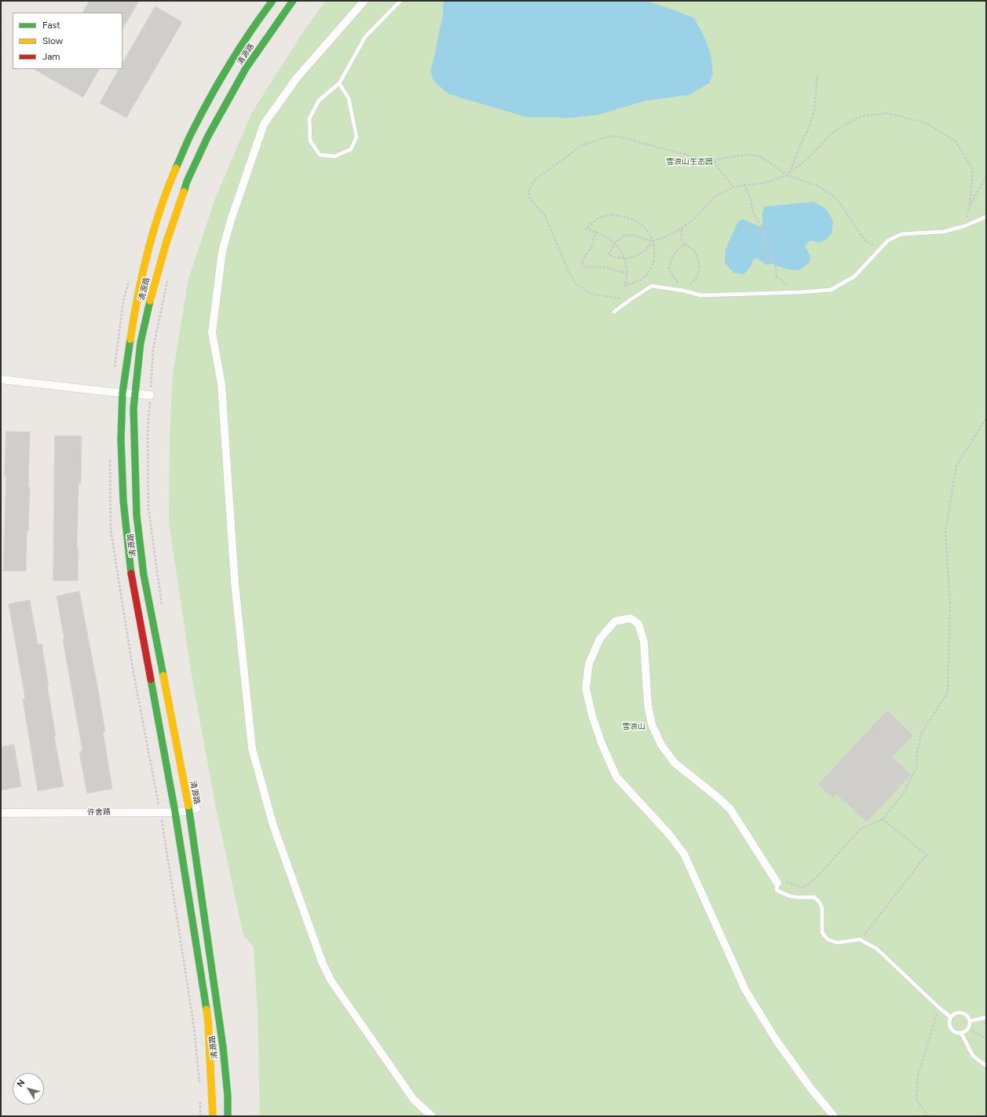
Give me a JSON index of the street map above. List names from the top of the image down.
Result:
{
  "streets": {
    "street": ["清源路", "许舍路"]
  },
  "crossings": [
    ["清源路", "许舍路"]
  ],
  "parks": ["雪浪山生态园", "雪浪山"],
  "legend": ["Fast", "Slow", "Jam"],
  "north": "top left"
}
